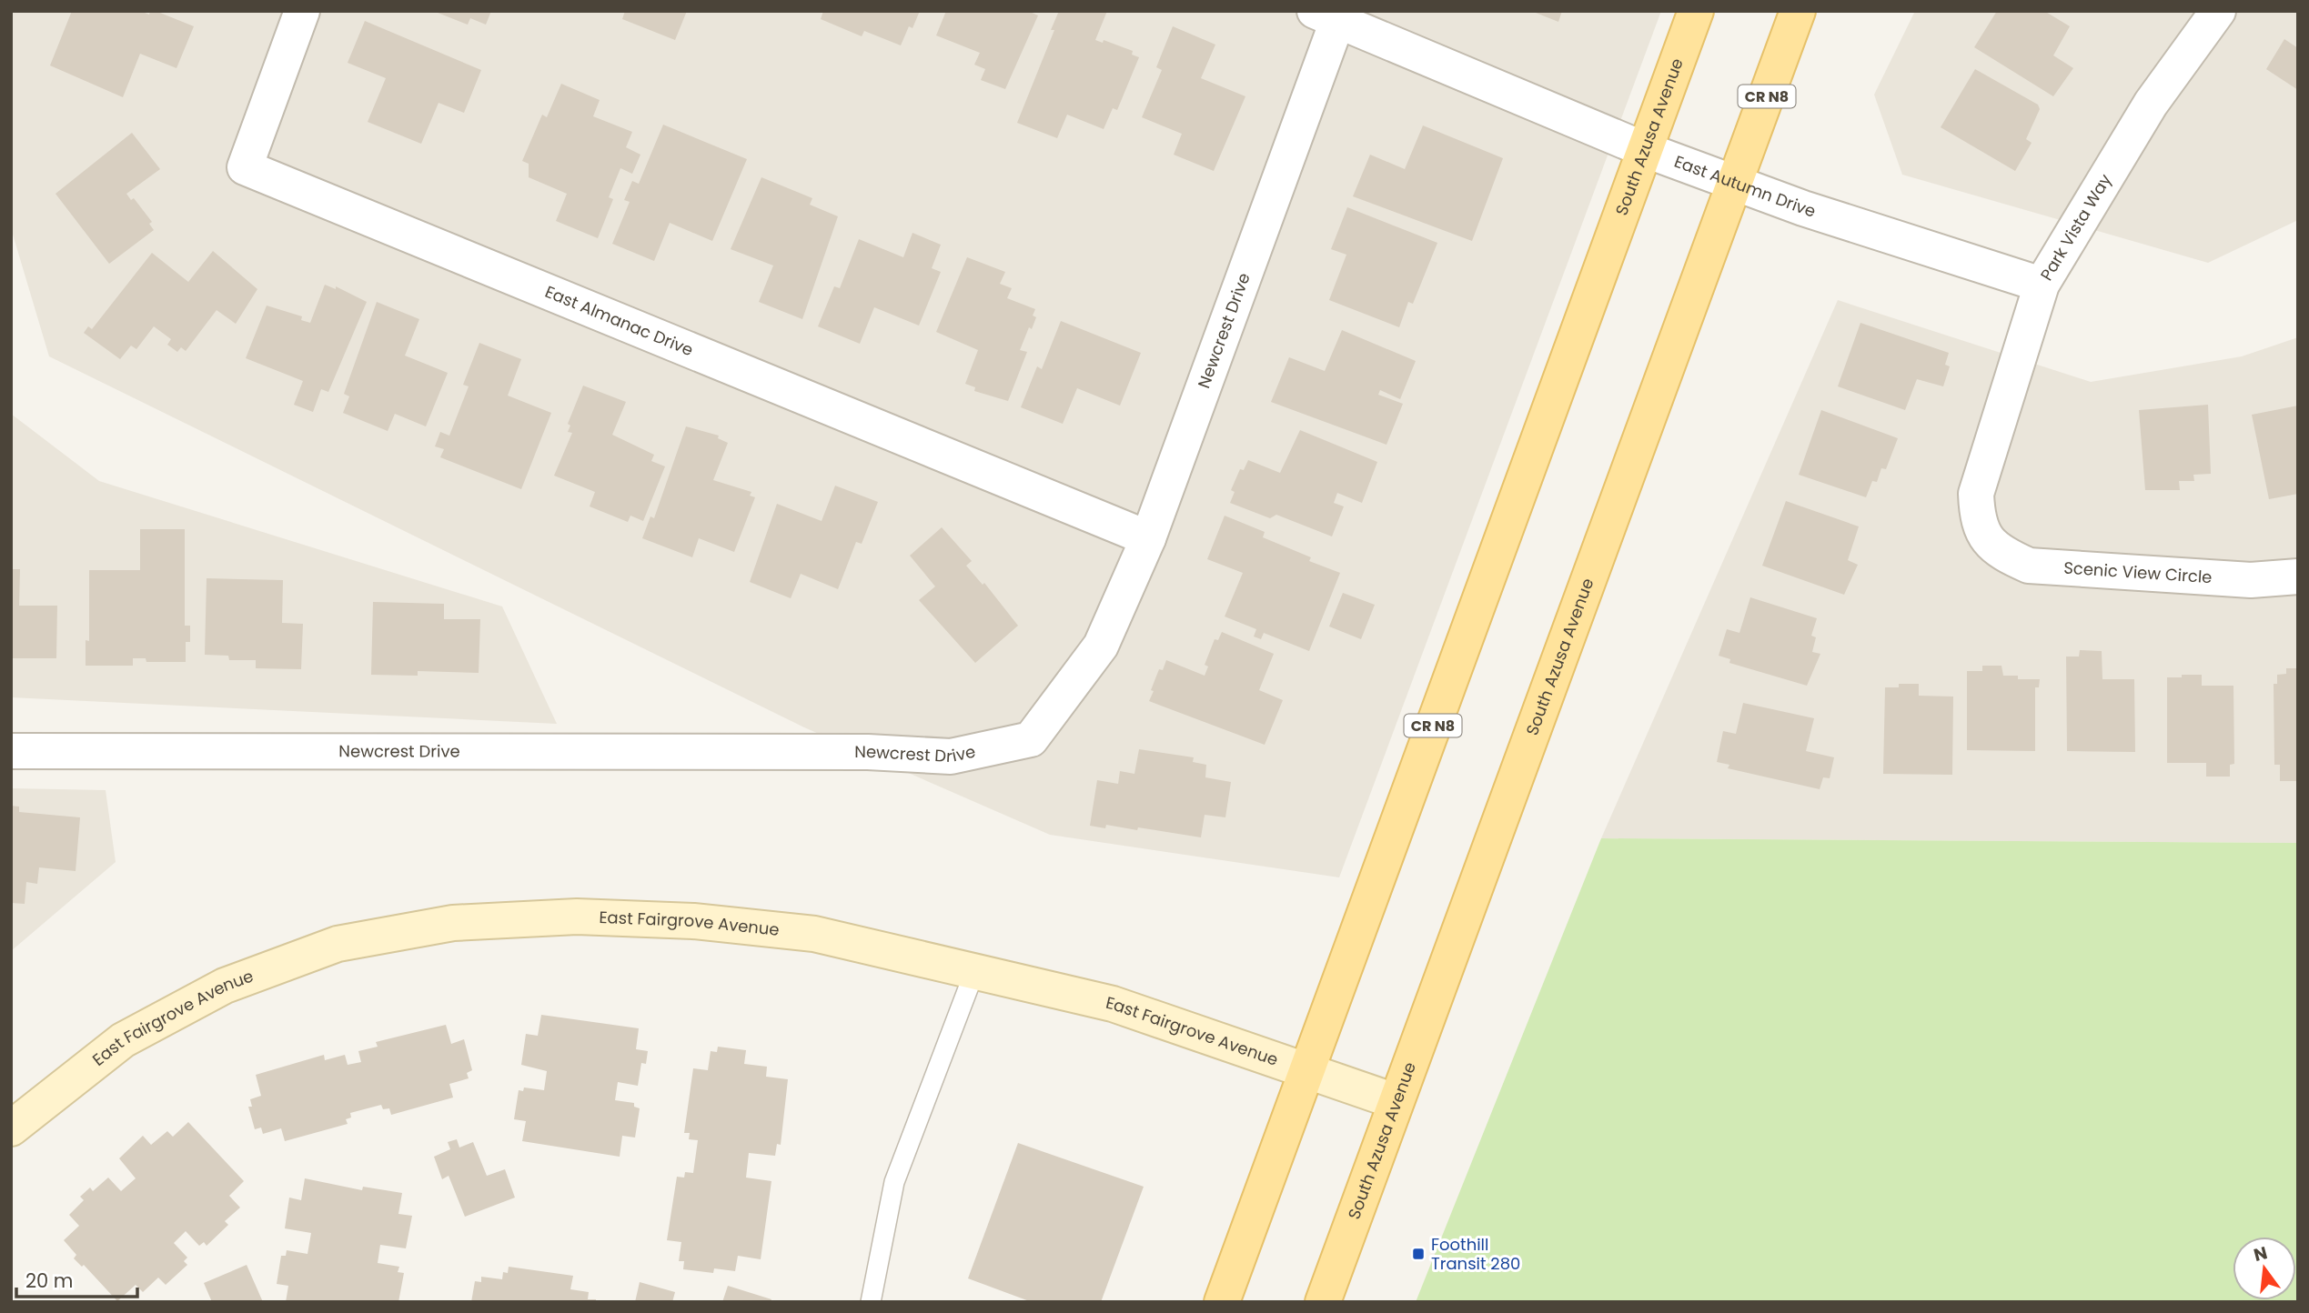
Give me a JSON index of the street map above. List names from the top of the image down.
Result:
{
  "streets": {
    "main road": ["CR N8", "South Azusa Avenue"],
    "street": [
      "East Autumn Drive",
      "Park Vista Way",
      "East Almanac Drive",
      "Newcrest Drive",
      "Scenic View Circle",
      "East Fairgrove Avenue"
    ]
  },
  "crossings": [
    ["South Azusa Avenue", "East Autumn Drive"],
    ["South Azusa Avenue", "East Fairgrove Avenue"],
    ["East Autumn Drive", "Park Vista Way"],
    ["East Autumn Drive", "Newcrest Drive"],
    ["Park Vista Way", "Scenic View Circle"],
    ["East Almanac Drive", "Newcrest Drive"]
  ],
  "places": {
    "transit": ["Foothill Transit 280"]
  },
  "scale_bar": "20 m",
  "north": "top"
}
